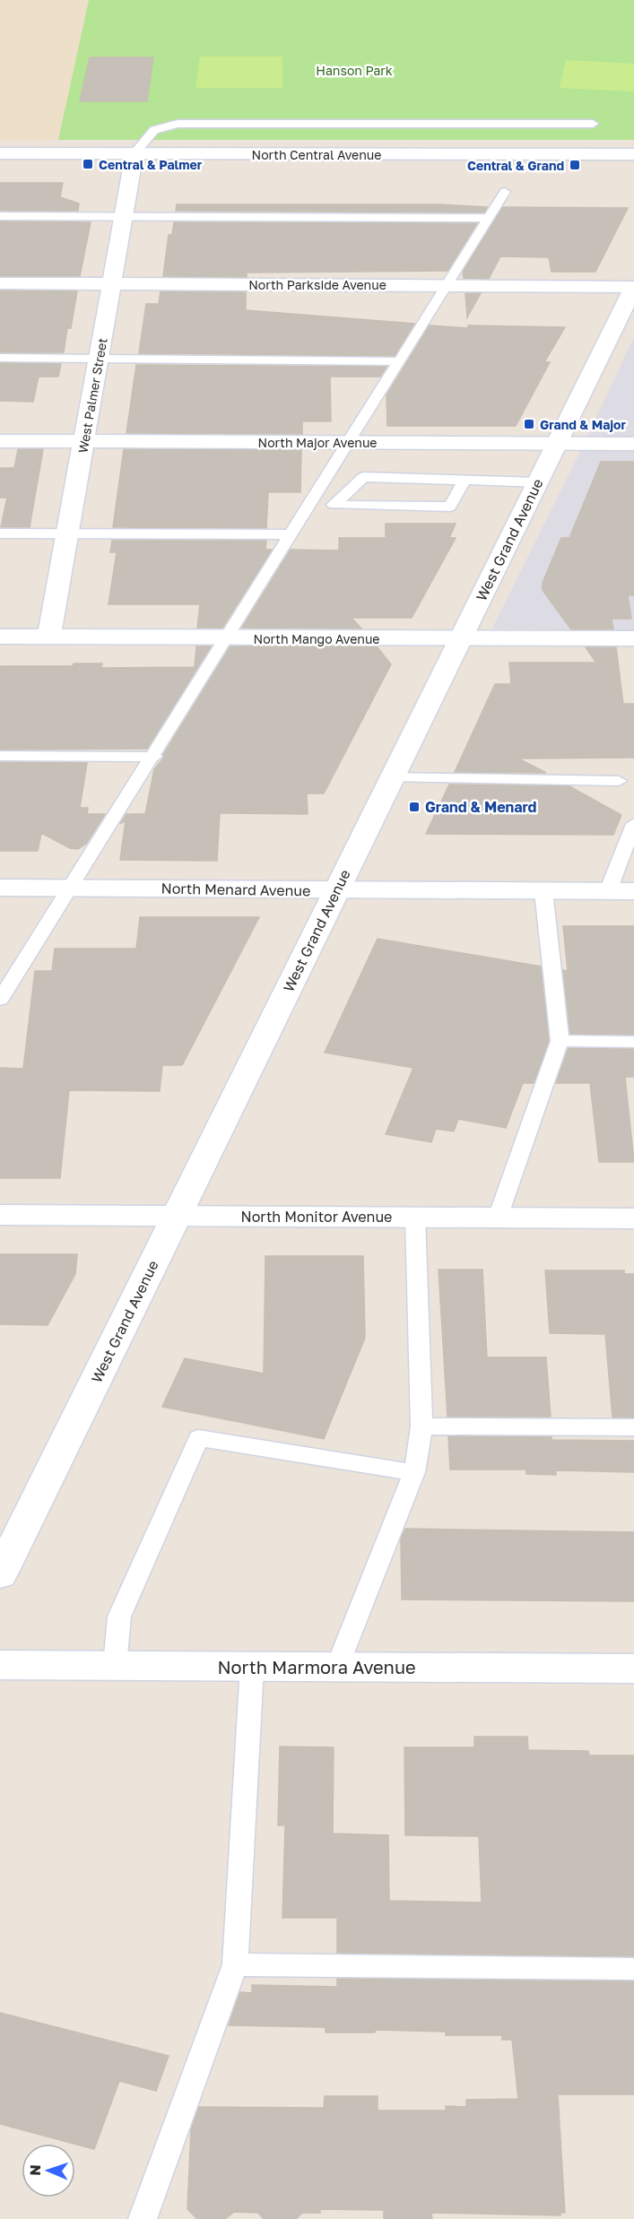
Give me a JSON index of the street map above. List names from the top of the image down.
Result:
{
  "streets": {
    "street": [
      "North Central Avenue",
      "North Parkside Avenue",
      "West Palmer Street",
      "North Major Avenue",
      "West Grand Avenue",
      "North Mango Avenue",
      "North Menard Avenue",
      "North Monitor Avenue",
      "North Marmora Avenue"
    ]
  },
  "crossings": [
    ["North Central Avenue", "West Palmer Street"],
    ["North Parkside Avenue", "West Palmer Street"],
    ["North Parkside Avenue", "West Grand Avenue"],
    ["West Palmer Street", "North Major Avenue"],
    ["West Palmer Street", "North Mango Avenue"],
    ["North Major Avenue", "West Grand Avenue"],
    ["West Grand Avenue", "North Mango Avenue"],
    ["West Grand Avenue", "North Menard Avenue"],
    ["West Grand Avenue", "North Monitor Avenue"]
  ],
  "parks": ["Hanson Park"],
  "places": {
    "transit": [
      "Central & Palmer",
      "Central & Grand",
      "Grand & Major",
      "Grand & Menard"
    ]
  },
  "north": "left"
}
